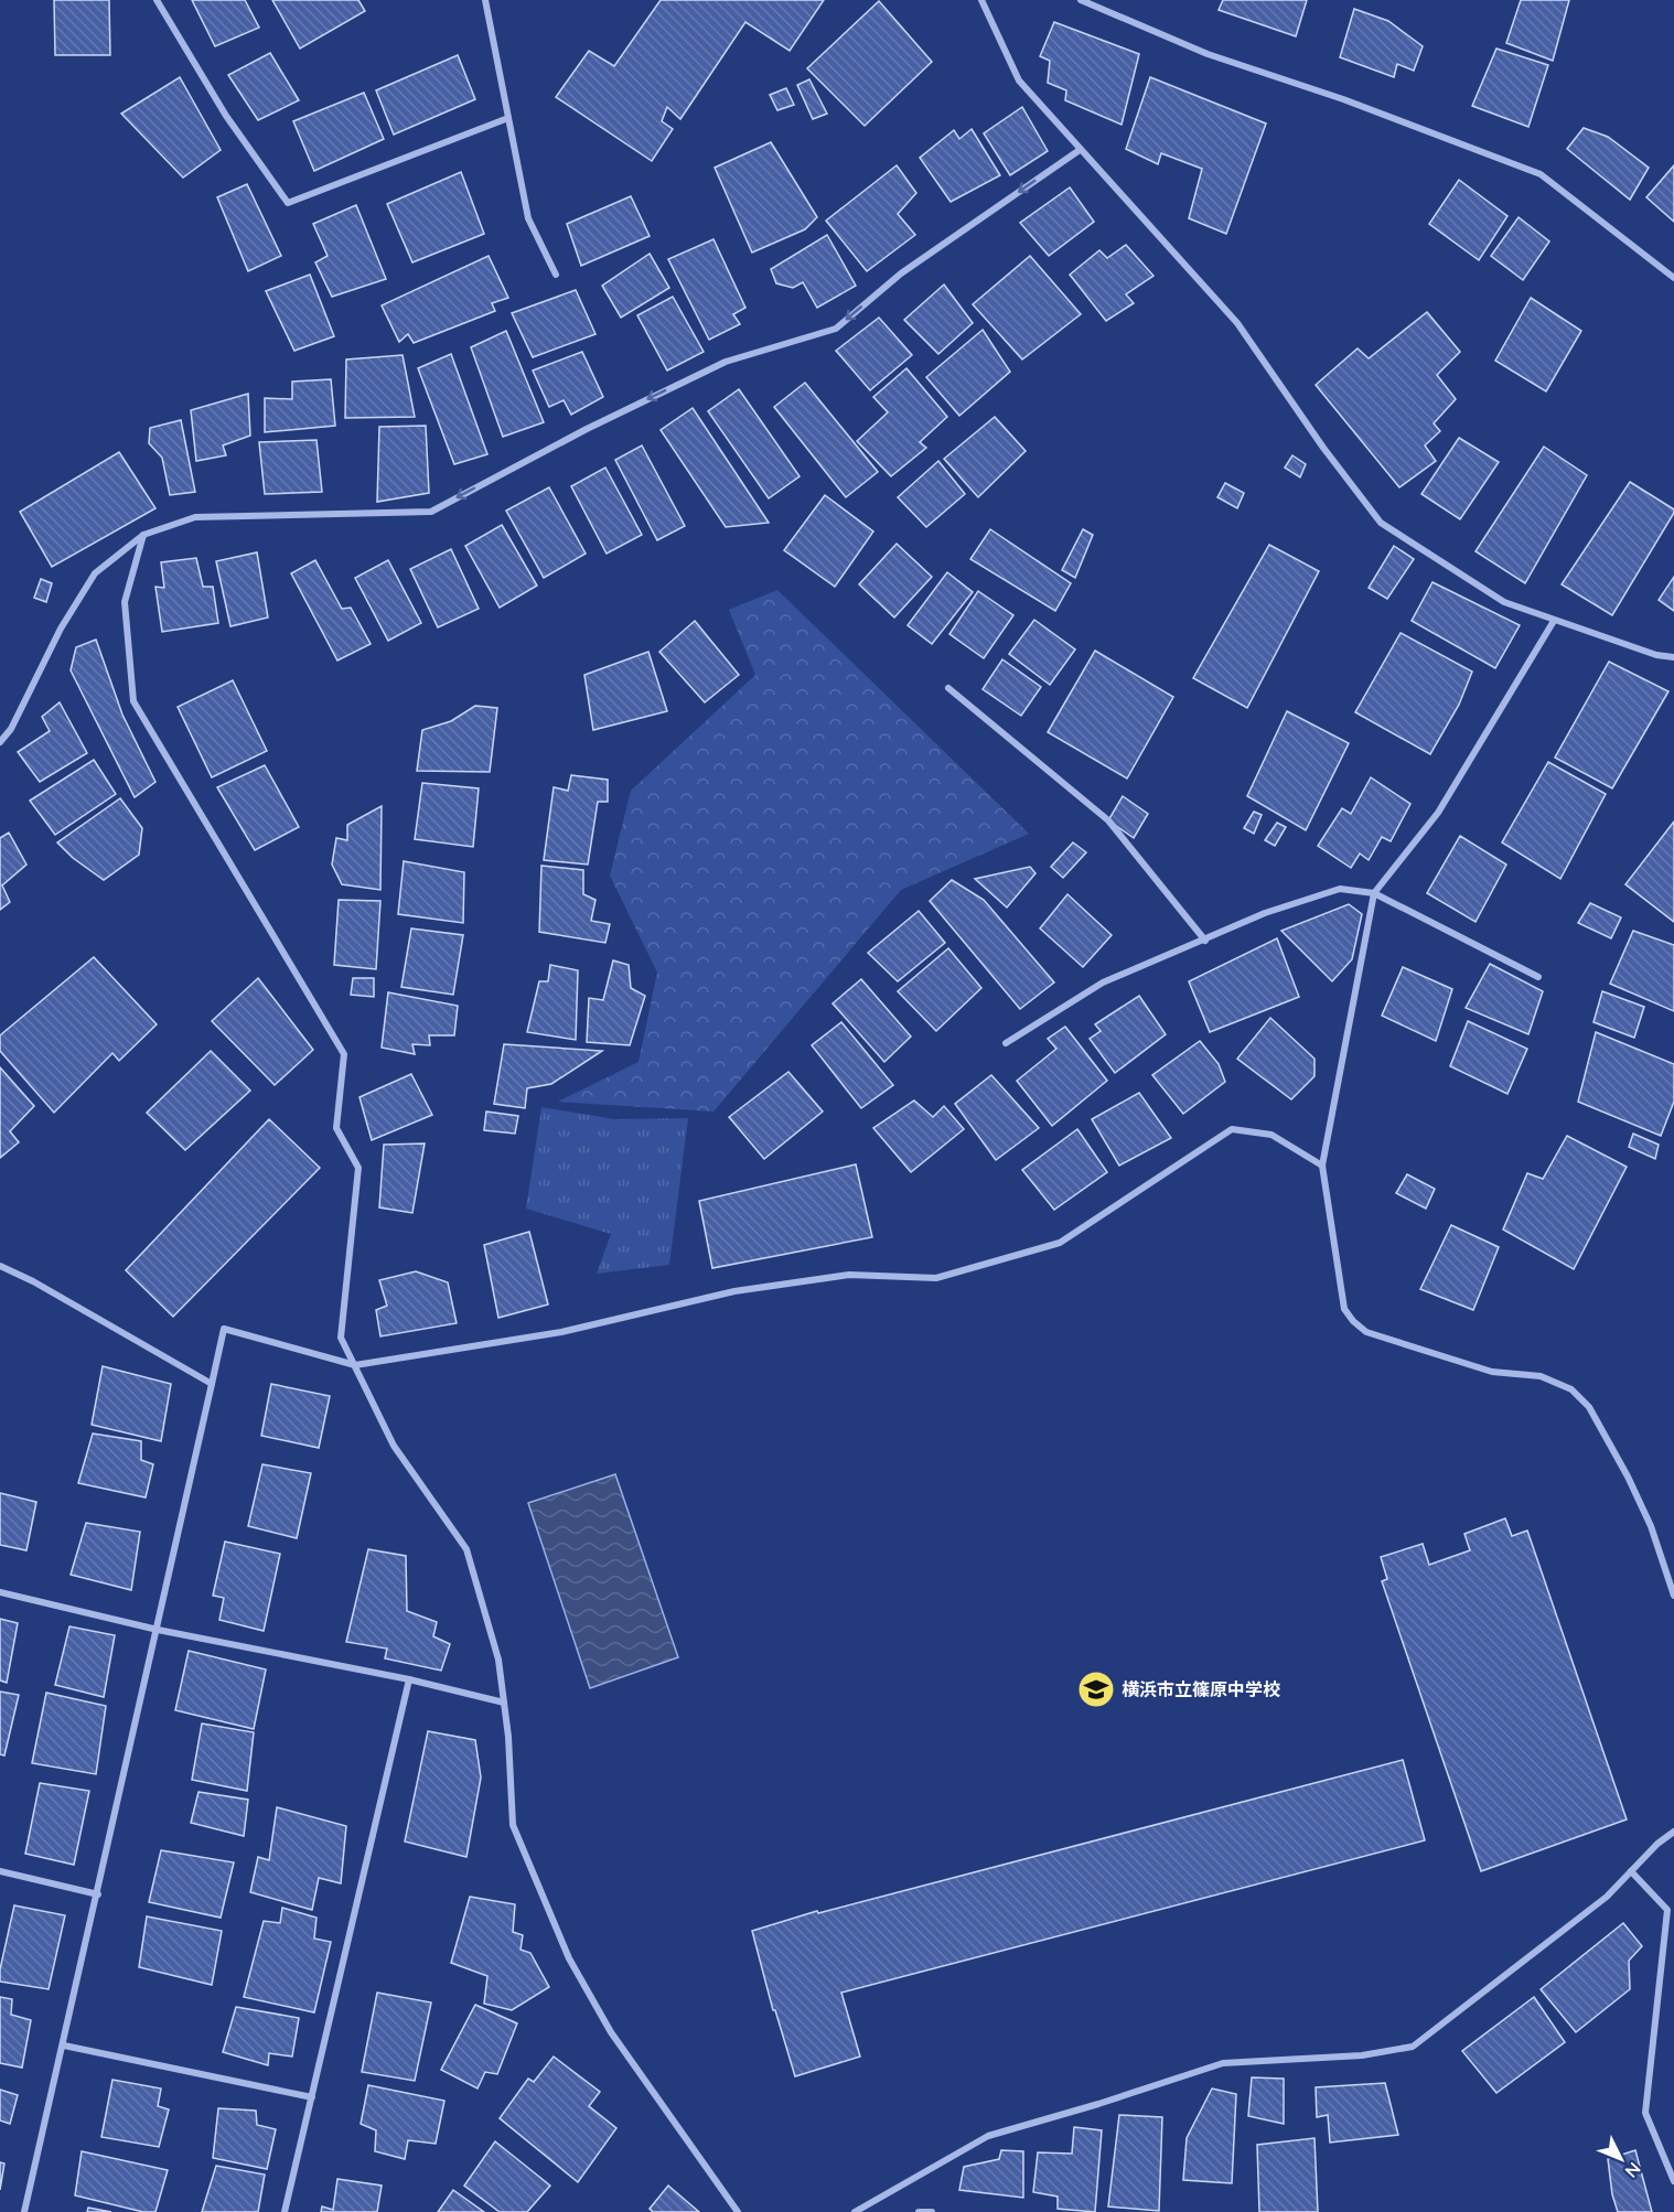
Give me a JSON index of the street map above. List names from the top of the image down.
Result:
{
  "places": {
    "school or university": ["横浜市立篠原中学校"]
  },
  "north": "bottom right"
}
